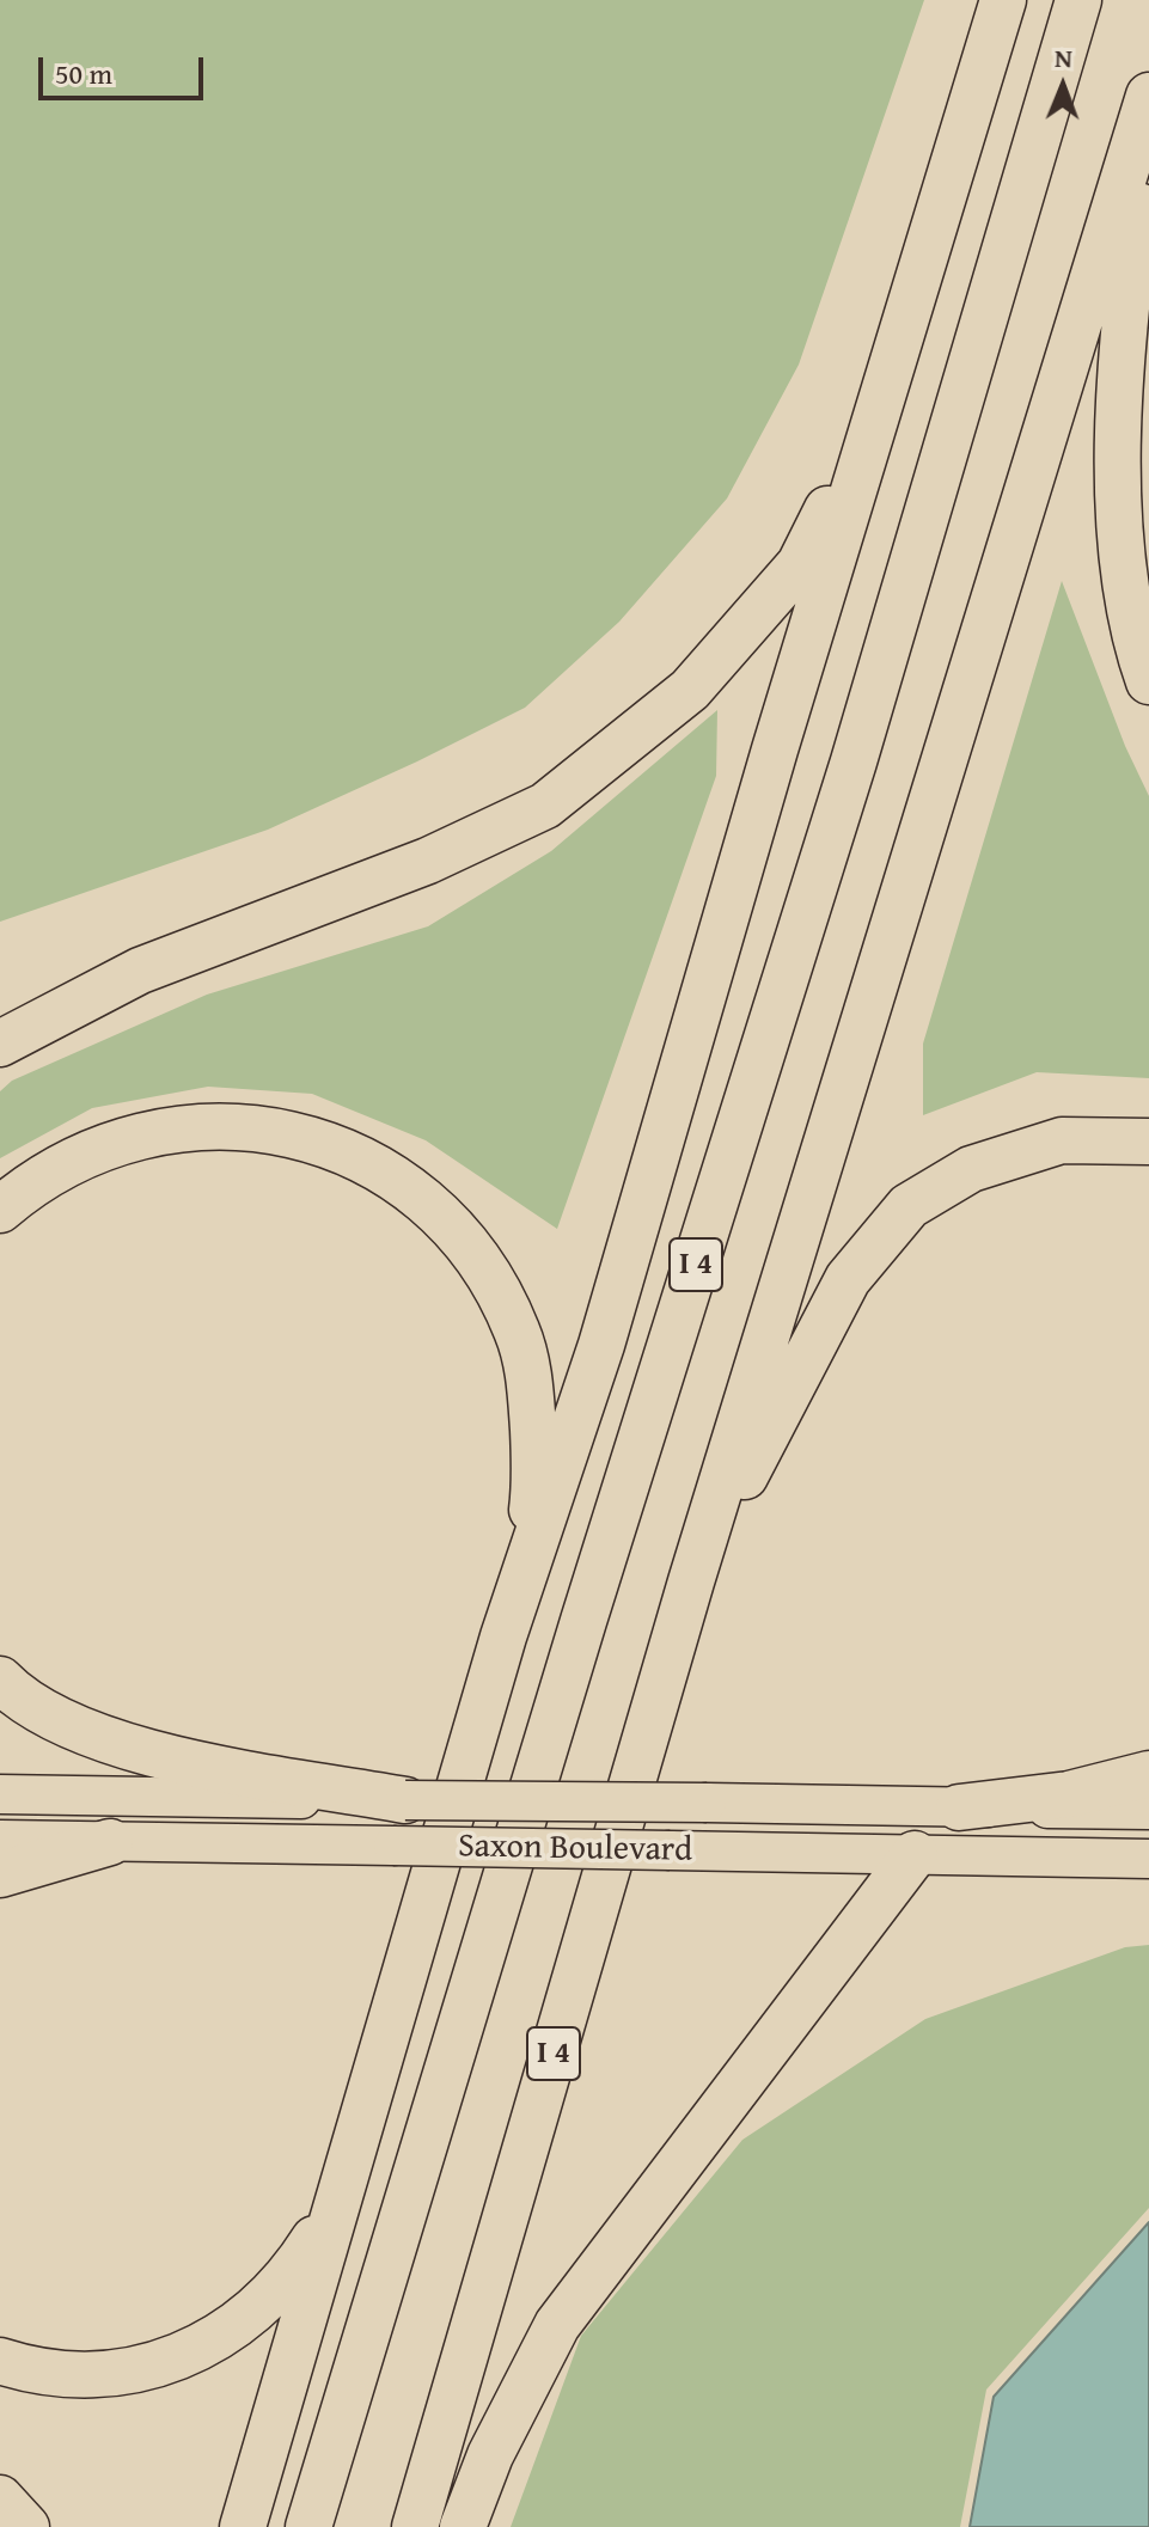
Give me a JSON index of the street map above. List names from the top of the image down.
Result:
{
  "streets": {
    "highway": ["I 4"],
    "main road": ["Saxon Boulevard"]
  },
  "scale_bar": "50 m",
  "north": "top"
}
